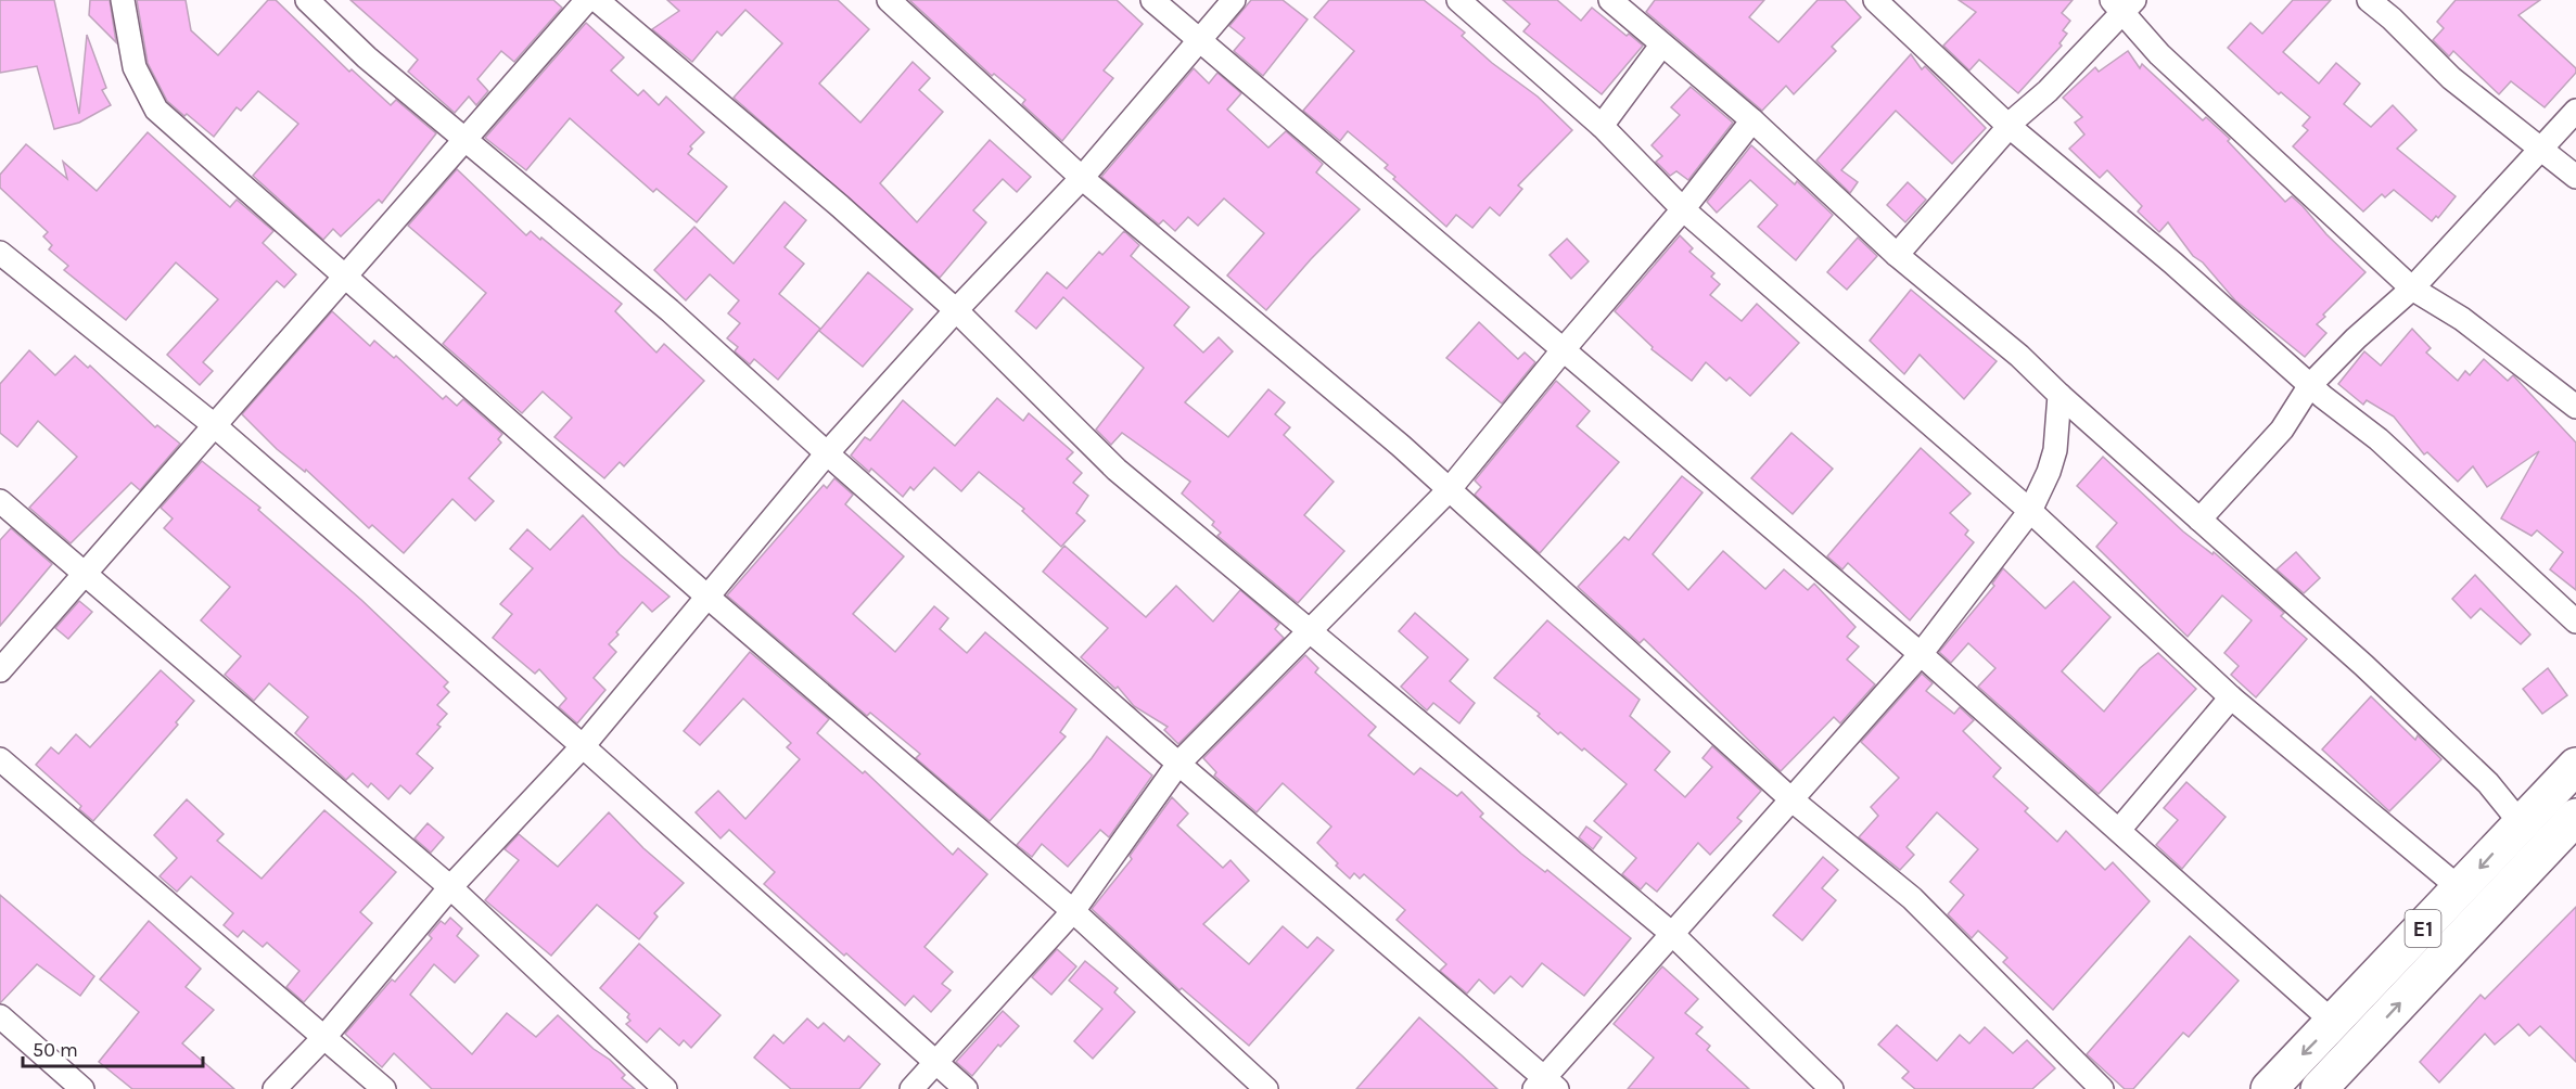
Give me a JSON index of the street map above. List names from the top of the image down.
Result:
{
  "streets": {
    "highway": ["E1"]
  },
  "scale_bar": "50 m"
}
